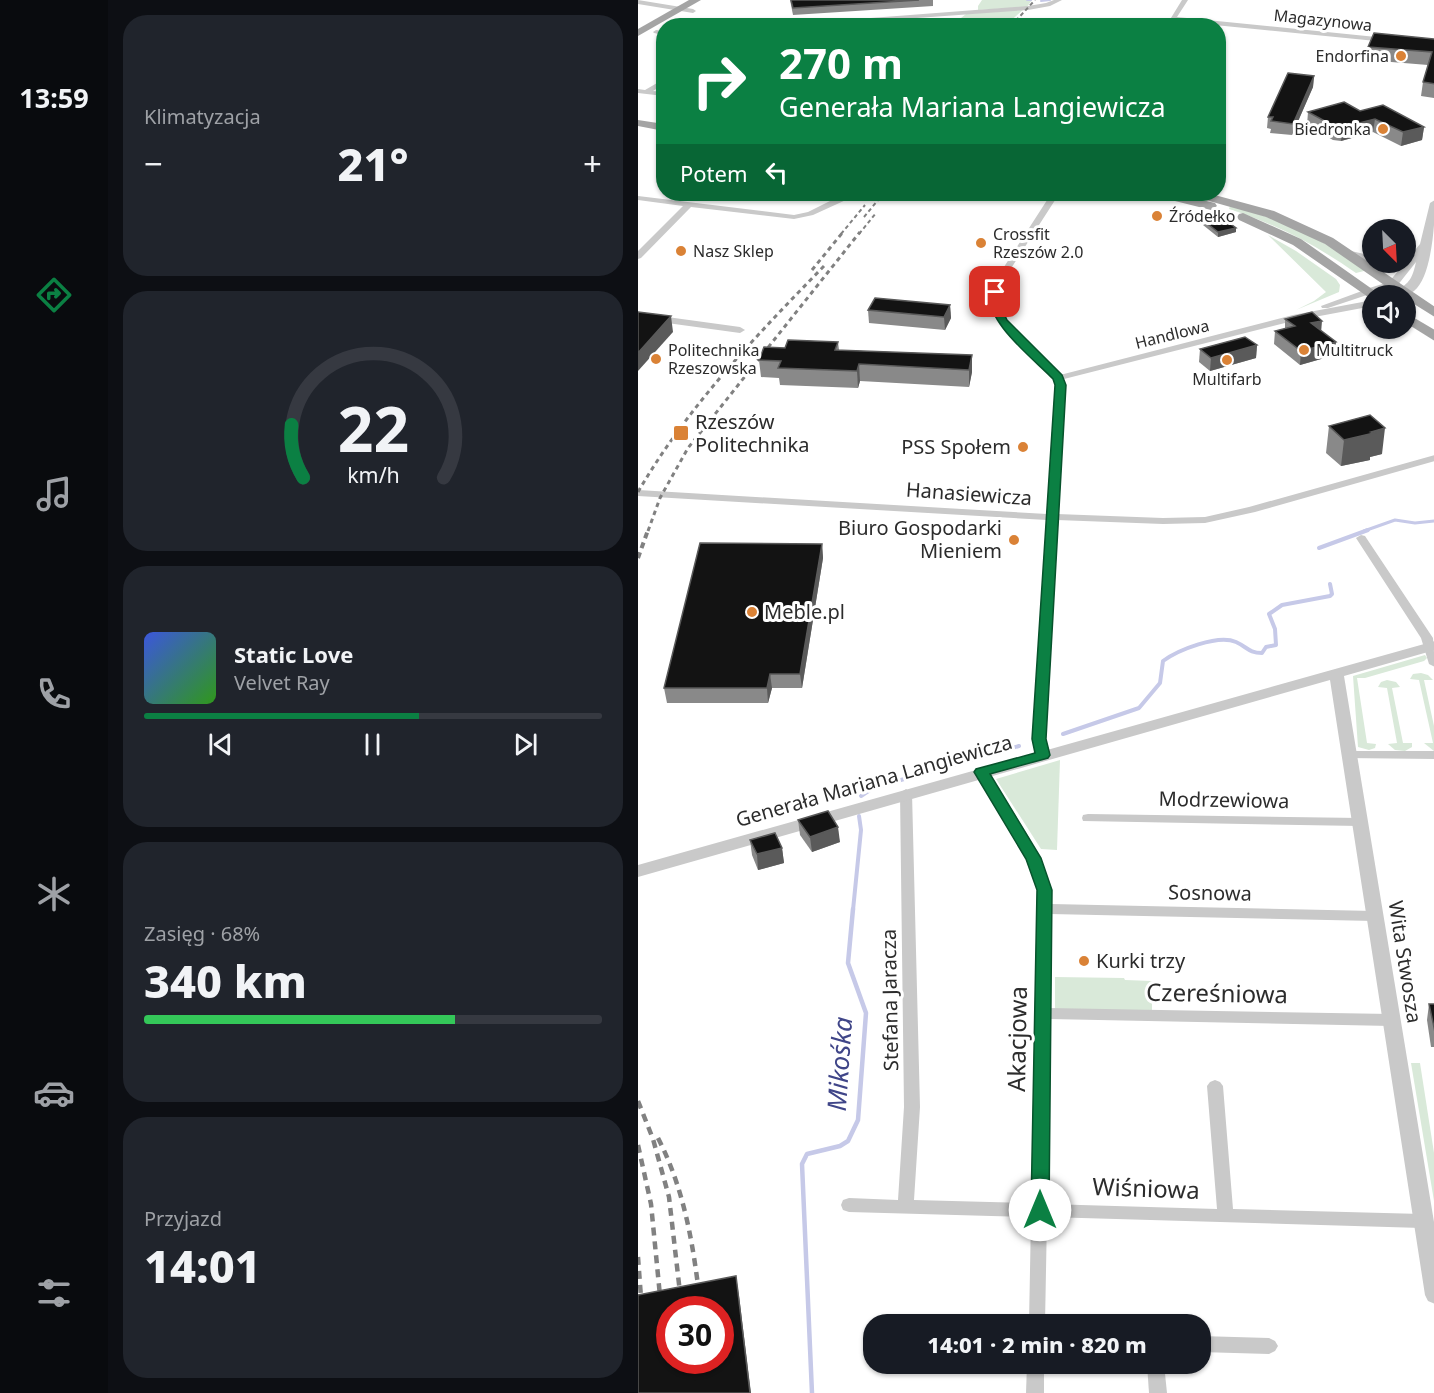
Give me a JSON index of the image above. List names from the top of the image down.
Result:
{
  "streets": {
    "street": [
      "Magazynowa",
      "Handlowa",
      "Hanasiewicza",
      "Generała Mariana Langiewicza",
      "Modrzewiowa",
      "Sosnowa",
      "Wita Stwosza",
      "Czereśniowa",
      "Stefana Jaracza",
      "Akacjowa",
      "Wiśniowa"
    ]
  },
  "crossings": [
    ["Generała Mariana Langiewicza", "Wita Stwosza"],
    ["Generała Mariana Langiewicza", "Stefana Jaracza"],
    ["Generała Mariana Langiewicza", "Akacjowa"],
    ["Modrzewiowa", "Wita Stwosza"],
    ["Sosnowa", "Wita Stwosza"],
    ["Sosnowa", "Akacjowa"],
    ["Wita Stwosza", "Czereśniowa"],
    ["Wita Stwosza", "Wiśniowa"],
    ["Czereśniowa", "Akacjowa"],
    ["Stefana Jaracza", "Wiśniowa"],
    ["Akacjowa", "Wiśniowa"]
  ],
  "water": ["Mikośka"],
  "places": {
    "other": [
      "Endorfina",
      "Biedronka",
      "Źródełko",
      "Crossfit Rzeszów 2.0",
      "Nasz Sklep",
      "Multitruck",
      "Politechnika Rzeszowska",
      "Multifarb",
      "PSS Społem",
      "Biuro Gospodarki Mieniem",
      "Meble.pl",
      "Kurki trzy"
    ],
    "transit": ["Rzeszów Politechnika"]
  },
  "north": "bottom right",
  "page": {
    "tabs": "13:59",
    "tile": [
      "Klimatyzacja",
      ["Zasięg · 68%", "340 km"],
      ["Przyjazd", "14:01"]
    ],
    "turn": ["270 m", "Generała Mariana Langiewicza"],
    "heat": ["−", "21°", "+"],
    "then": "Potem",
    "song": ["Static Love", "Velvet Ray"],
    "limit": "30",
    "trip": "14:01 · 2 min · 820 m",
    "gauge": ["22", "km/h"]
  }
}
